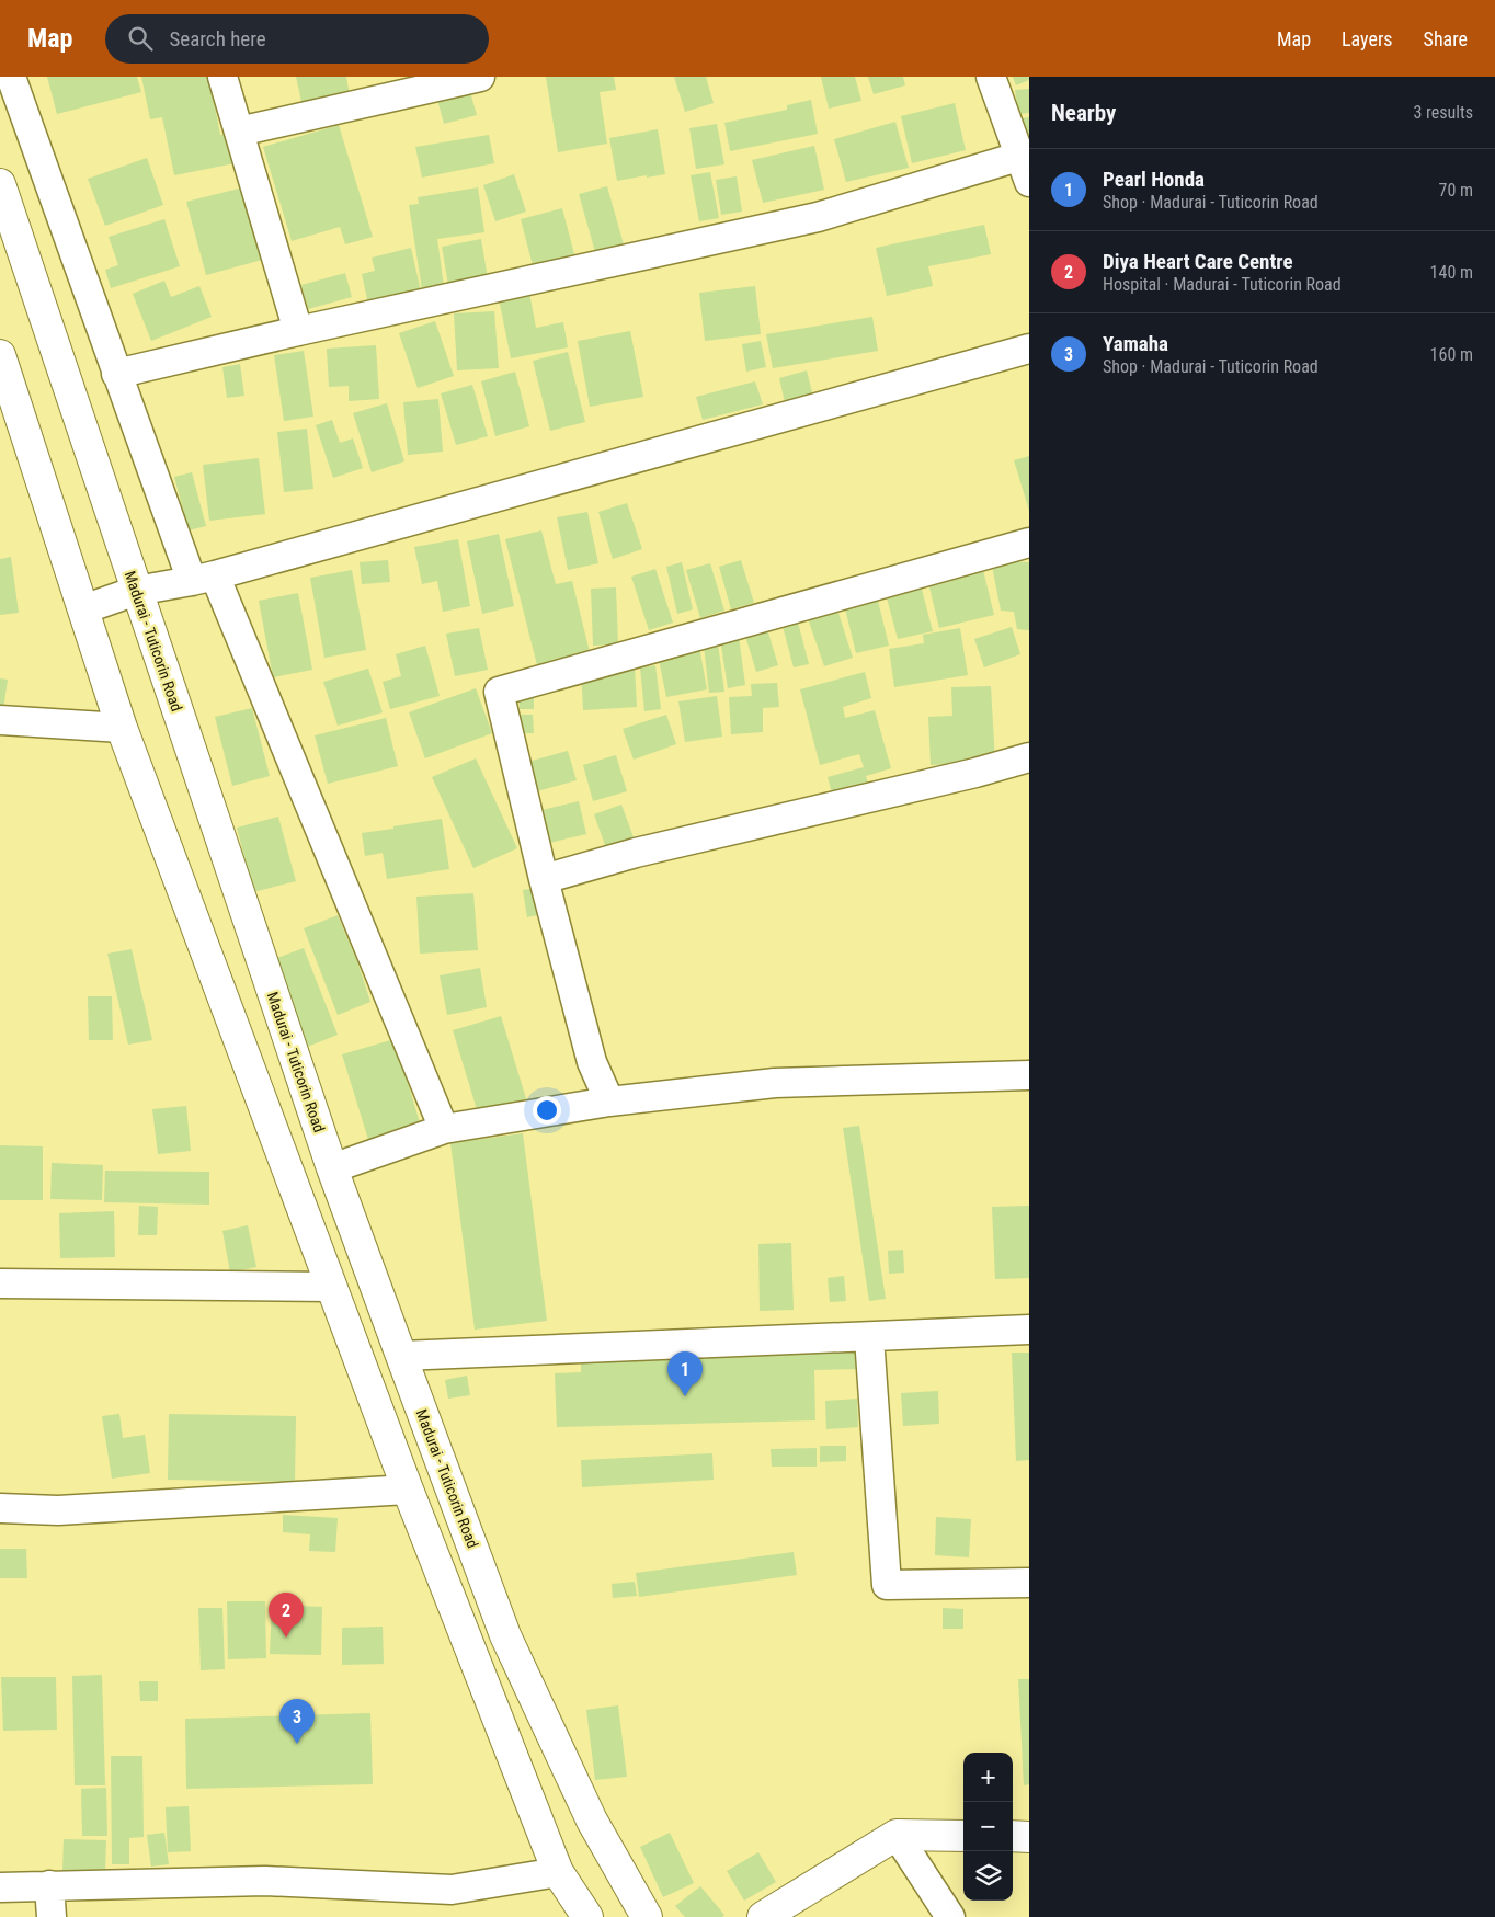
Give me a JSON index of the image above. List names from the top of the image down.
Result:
{
  "streets": {
    "main road": ["Madurai - Tuticorin Road"]
  },
  "page": {
    "header": "Map",
    "search": "Search here",
    "nav": ["Map", "Layers", "Share"],
    "heading": ["Nearby", "3 results"],
    "list": [
      {
        "mark": "1",
        "name": "Pearl Honda",
        "note": "Shop · Madurai - Tuticorin Road",
        "value": "70 m"
      },
      {
        "mark": "2",
        "name": "Diya Heart Care Centre",
        "note": "Hospital · Madurai - Tuticorin Road",
        "value": "140 m"
      },
      {
        "mark": "3",
        "name": "Yamaha",
        "note": "Shop · Madurai - Tuticorin Road",
        "value": "160 m"
      }
    ],
    "pins": ["1", "2", "3"],
    "map_buttons": ["+", "−"]
  }
}
